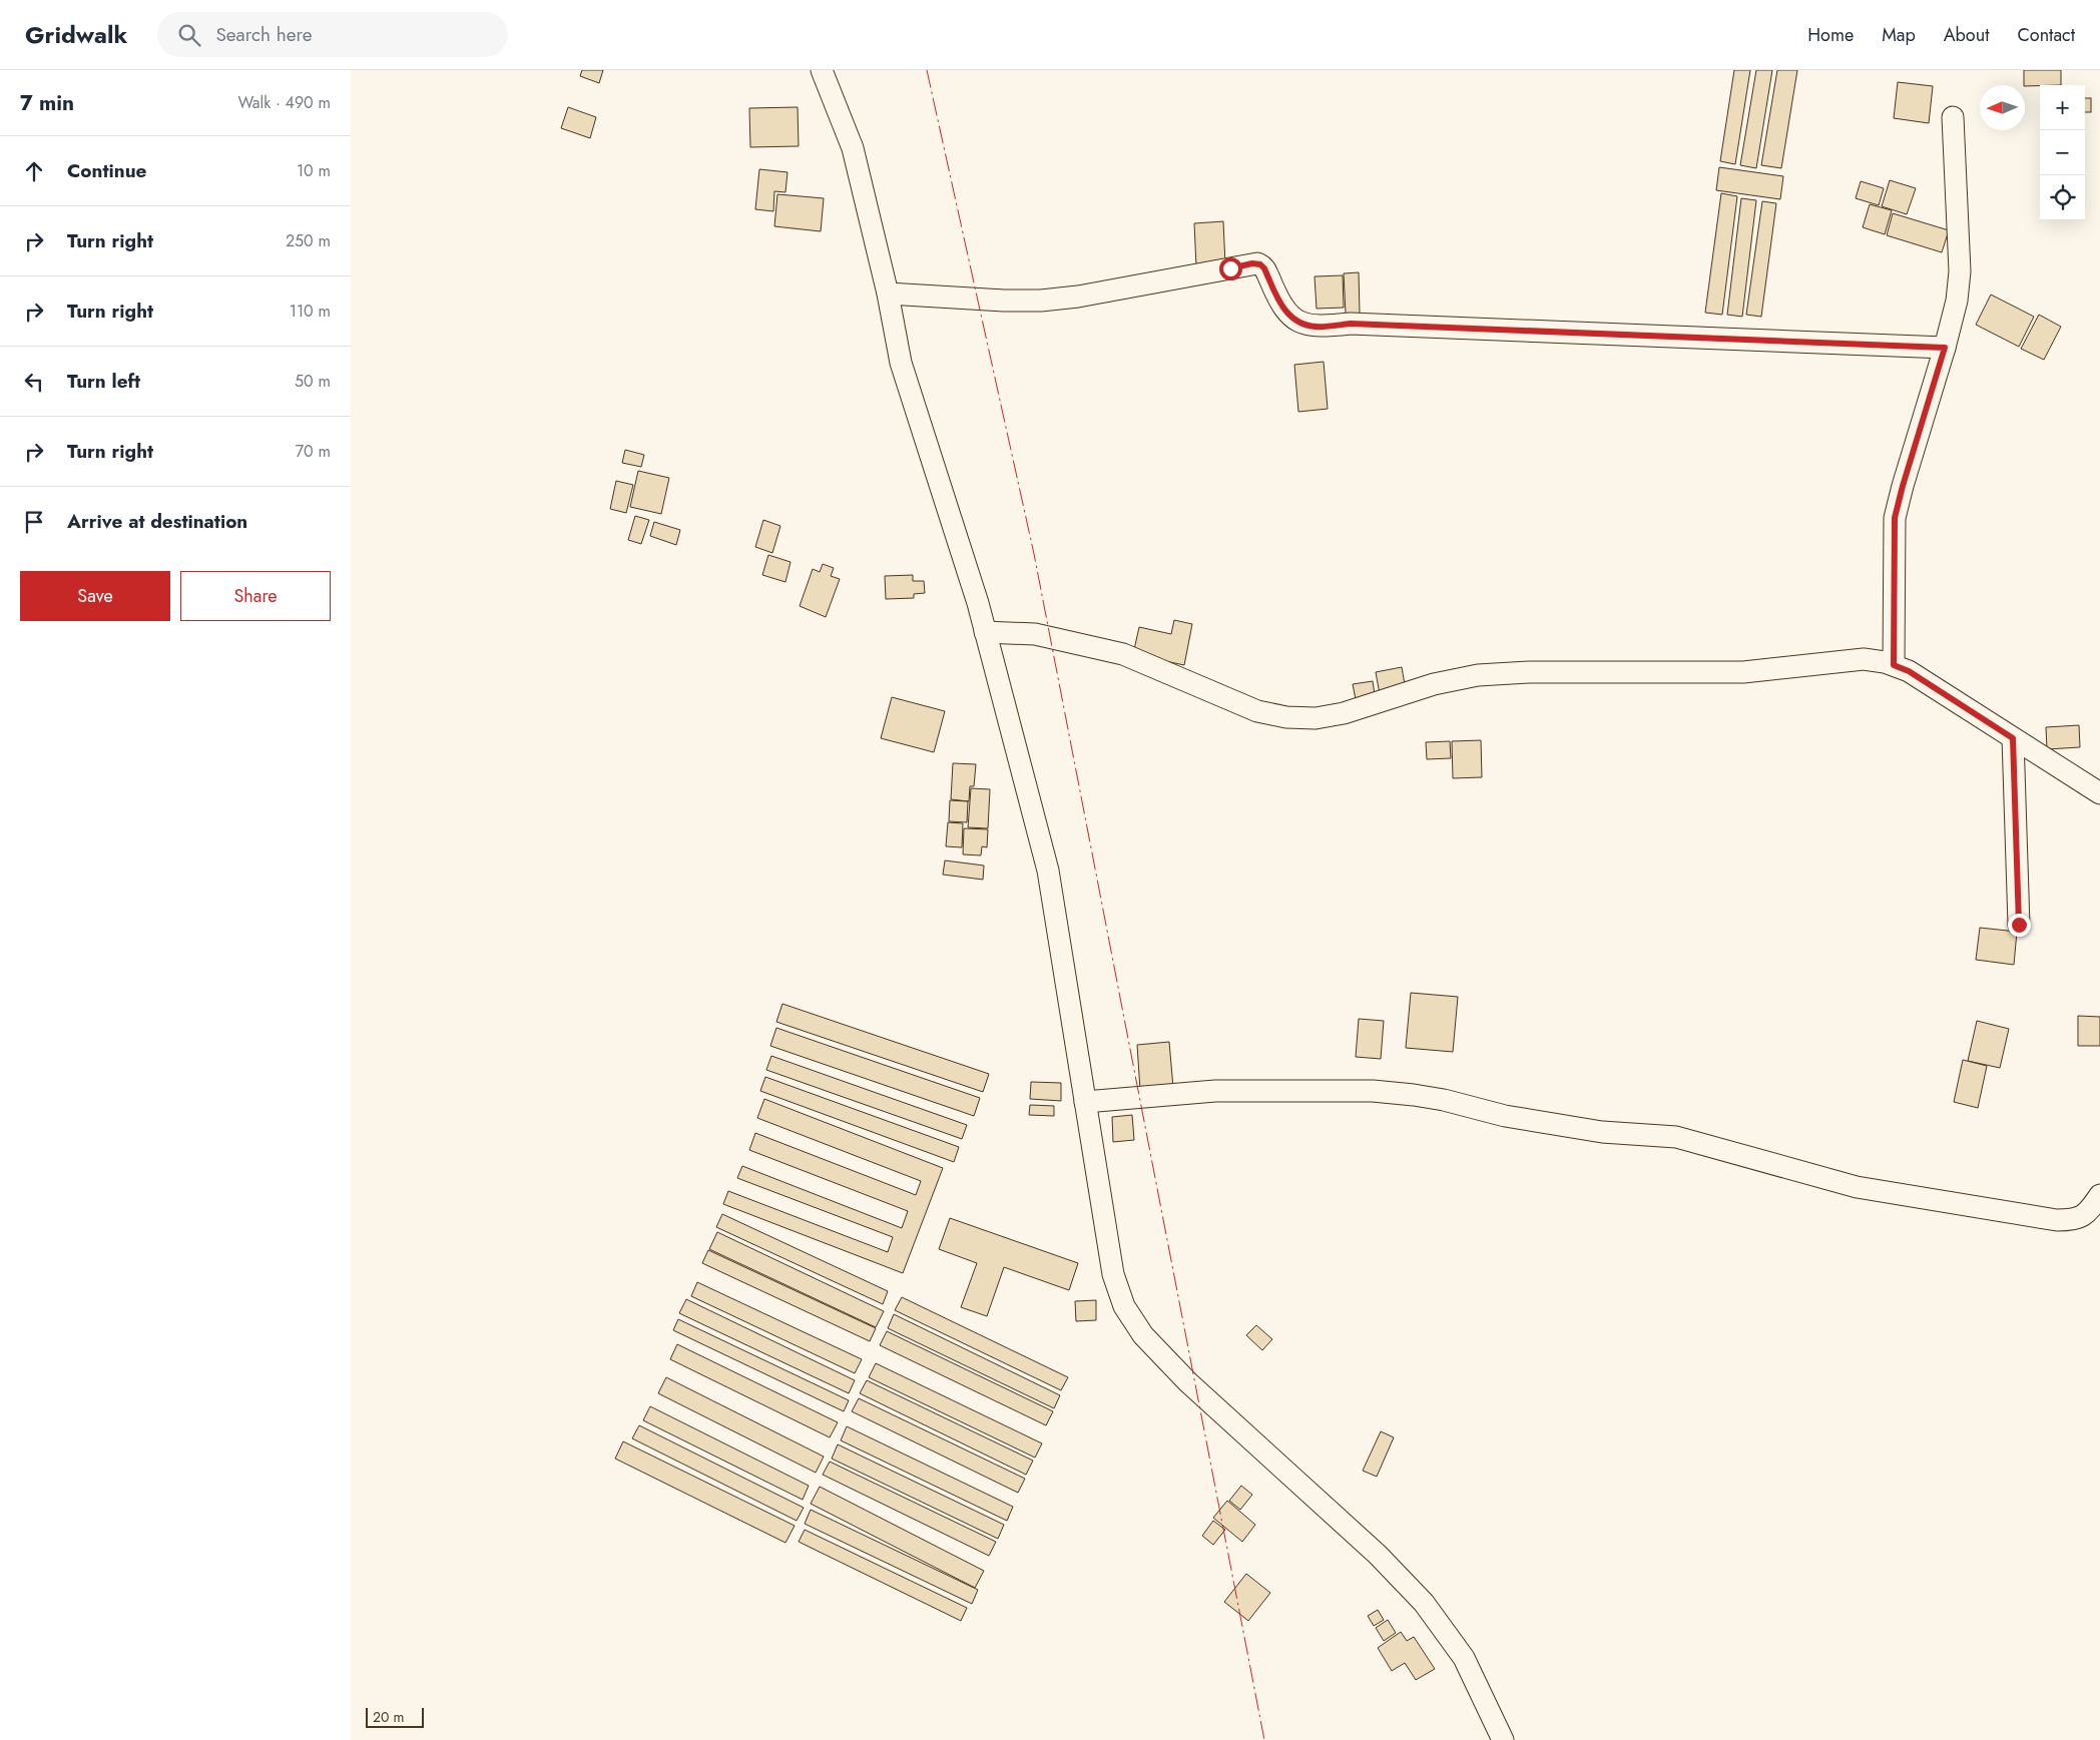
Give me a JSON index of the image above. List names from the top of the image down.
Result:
{
  "scale_bar": "20 m",
  "north": "left",
  "page": {
    "header": "Gridwalk",
    "search": "Search here",
    "nav": [
      "Home",
      "Map",
      "About",
      "Contact"
    ],
    "heading": ["7 min", "Walk · 490 m"],
    "map_buttons": ["+", "−"],
    "list": [
      ["Continue", "10 m"],
      ["Turn right", "250 m"],
      ["Turn right", "110 m"],
      ["Turn left", "50 m"],
      ["Turn right", "70 m"],
      "Arrive at destination"
    ],
    "buttons": ["Save", "Share"],
    "scale": "20 m"
  }
}
